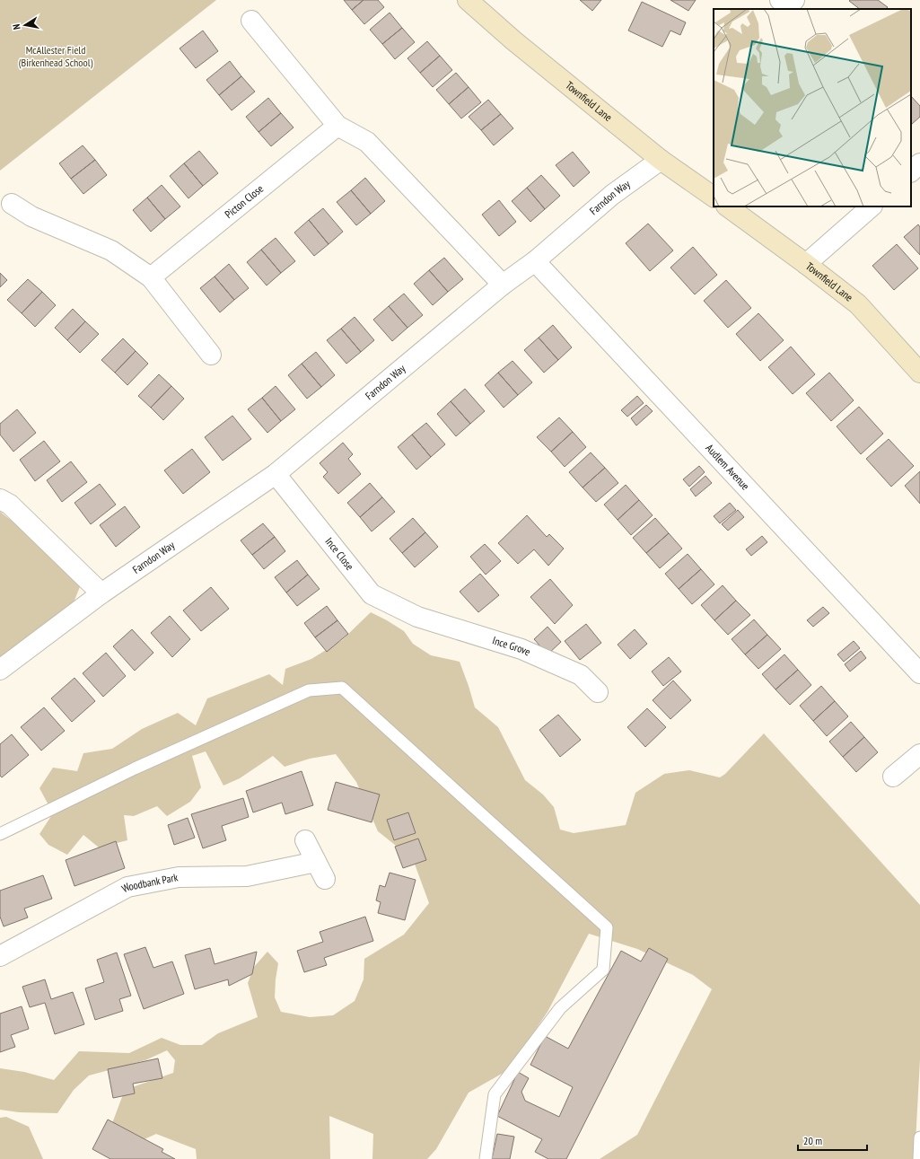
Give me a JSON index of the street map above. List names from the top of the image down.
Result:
{
  "streets": {
    "street": [
      "Townfield Lane",
      "Farndon Way",
      "Picton Close",
      "Audlem Avenue",
      "Ince Close",
      "Ince Grove",
      "Woodbank Park"
    ]
  },
  "crossings": [
    ["Townfield Lane", "Farndon Way"],
    ["Farndon Way", "Audlem Avenue"],
    ["Farndon Way", "Ince Close"],
    ["Ince Close", "Ince Grove"]
  ],
  "parks": ["McAllester Field (Birkenhead School)"],
  "scale_bar": "20 m",
  "north": "left"
}
